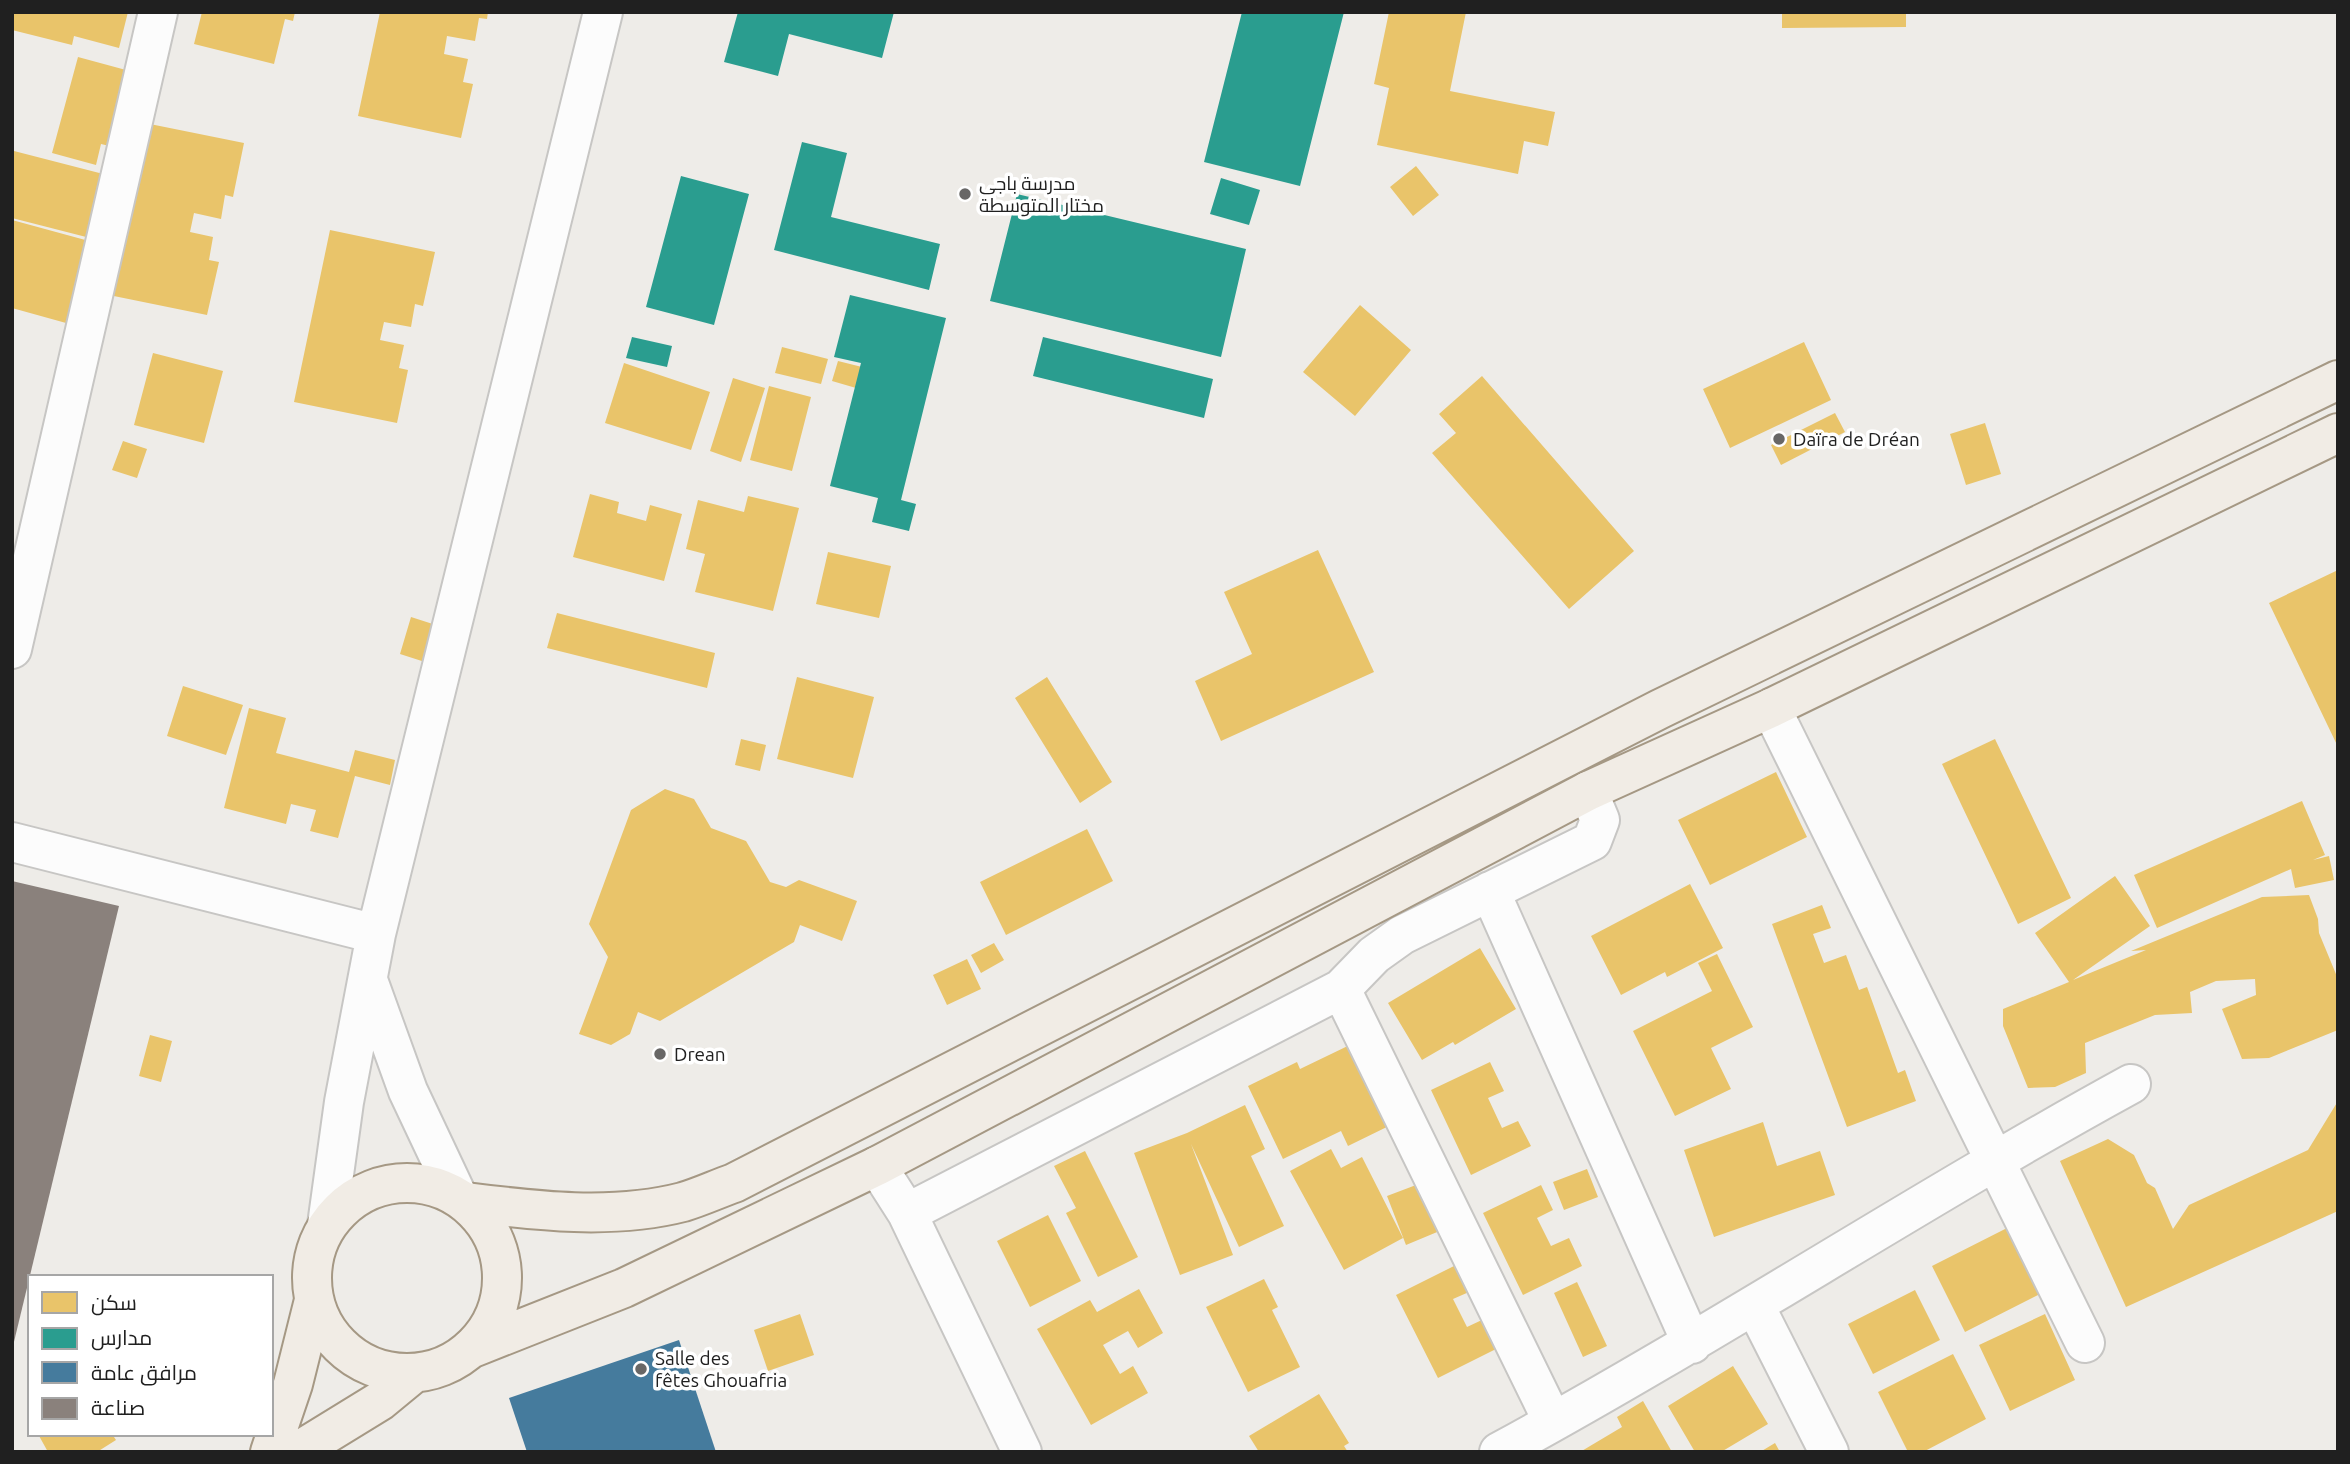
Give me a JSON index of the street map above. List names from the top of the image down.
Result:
{
  "places": [
    "مدرسة باجي مختار المتوسطة",
    "Daïra de Dréan",
    "Drean",
    "Salle des fêtes Ghouafria"
  ],
  "legend": [
    "سكن",
    "مدارس",
    "مرافق عامة",
    "صناعة"
  ]
}
